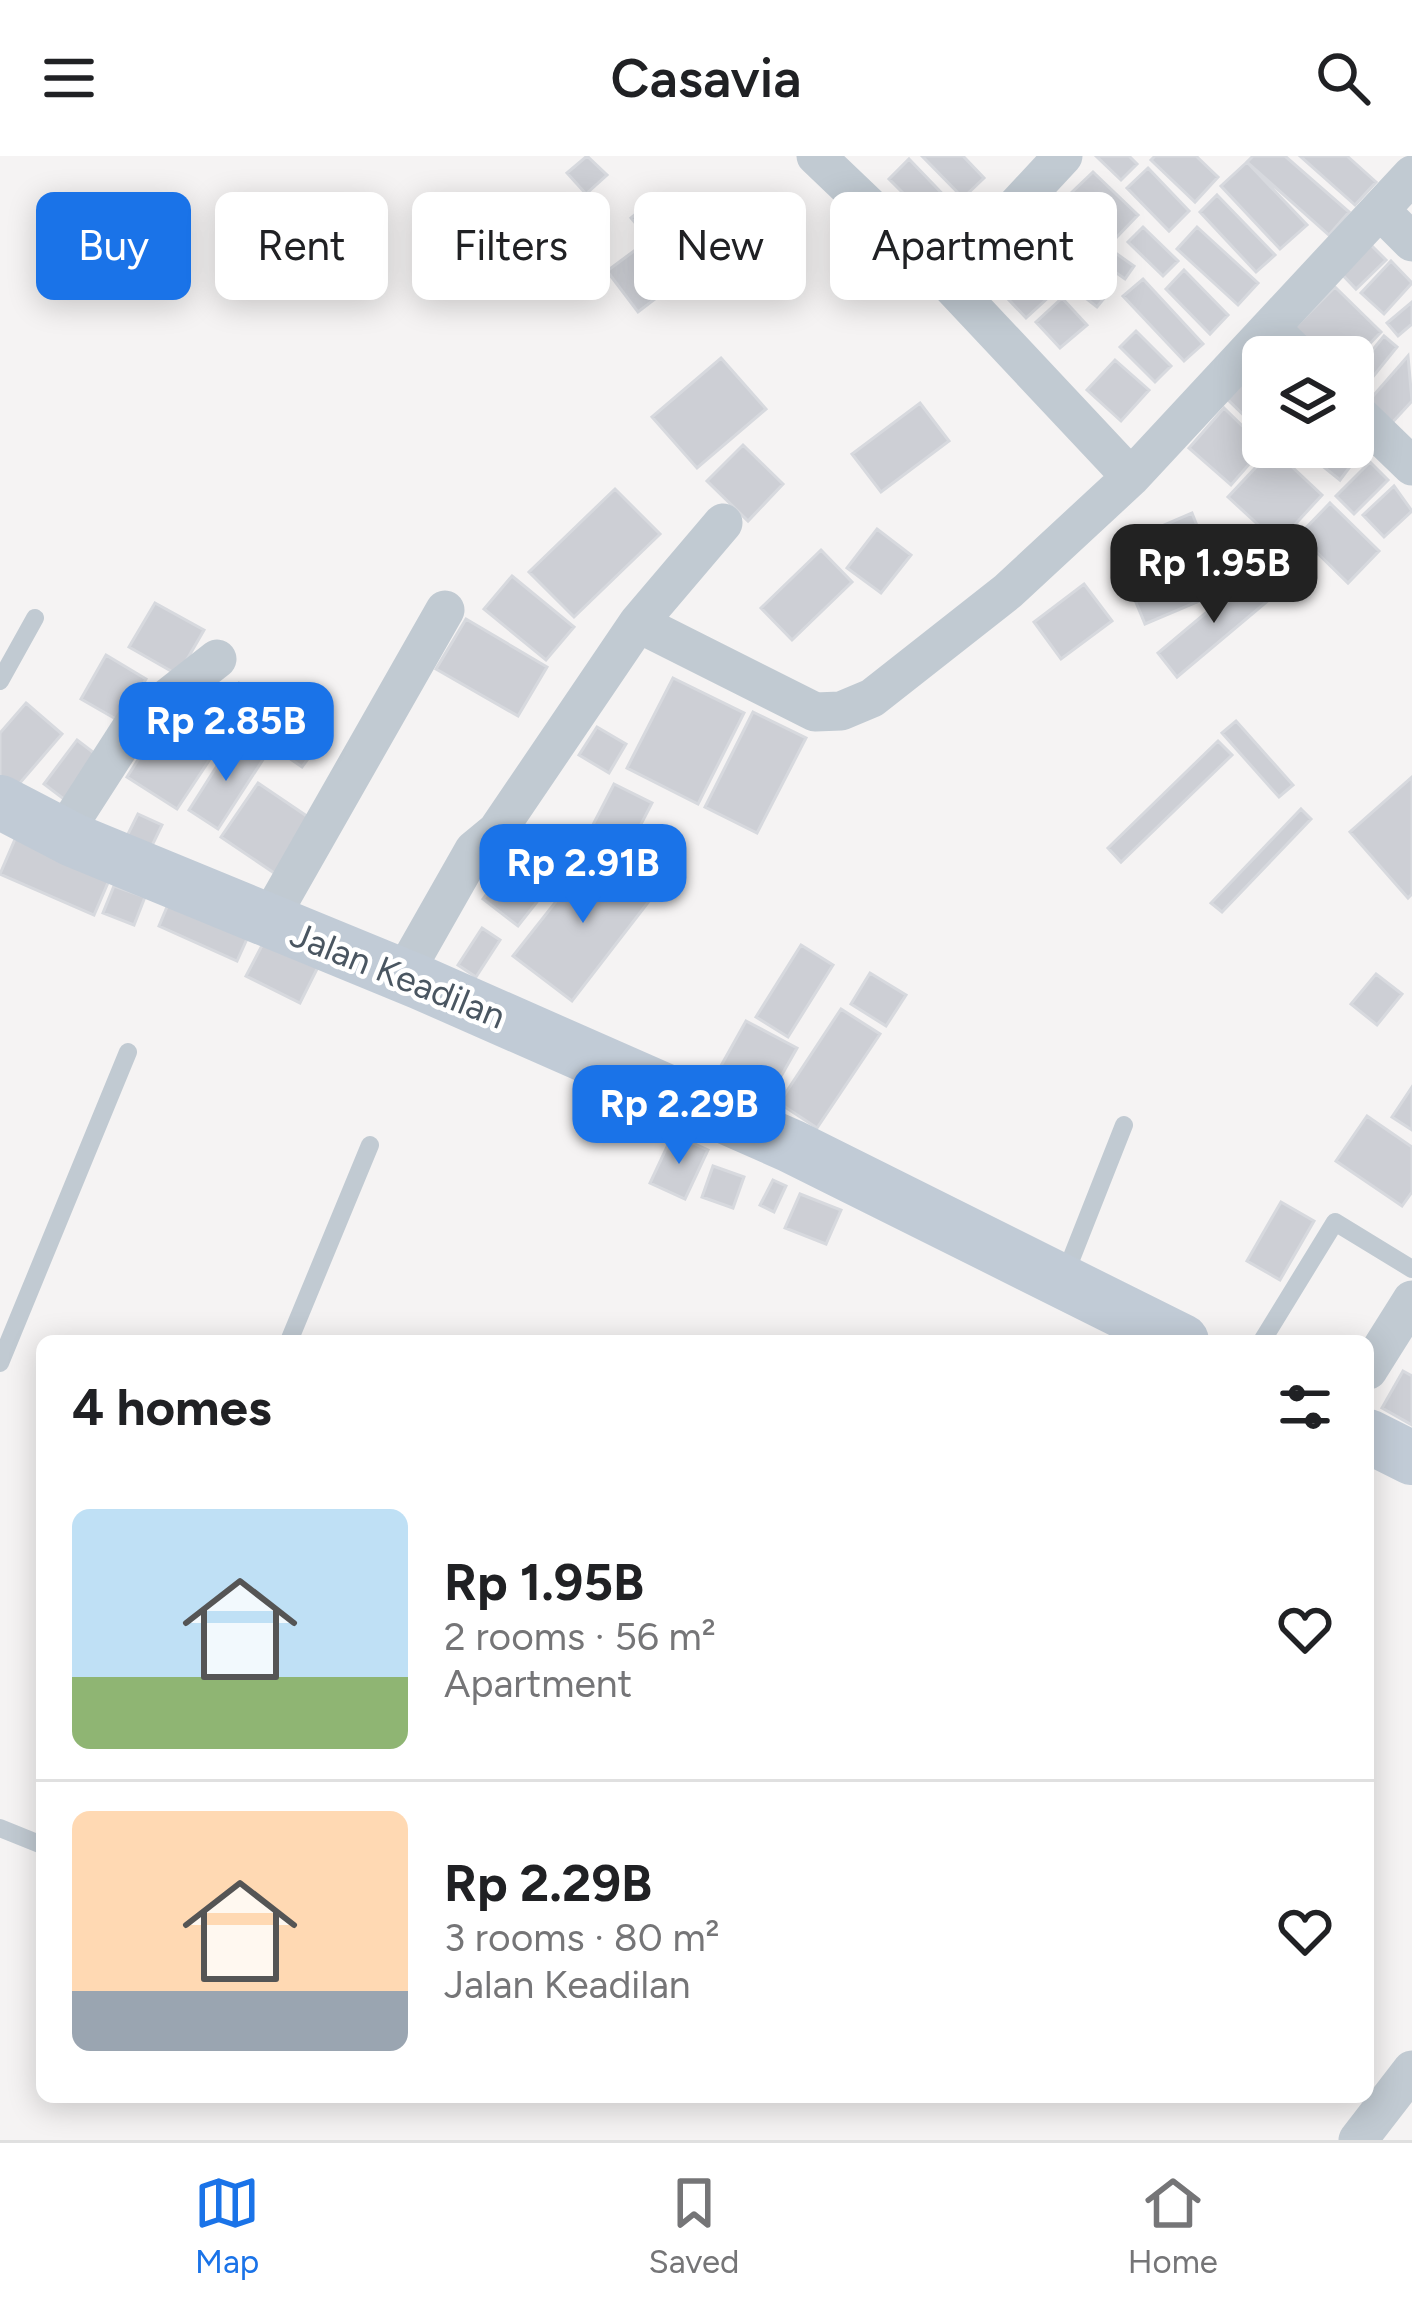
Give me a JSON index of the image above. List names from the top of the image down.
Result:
{
  "streets": {
    "main road": ["Jalan Keadilan"]
  },
  "page": {
    "header": "Casavia",
    "chip": [
      "Buy",
      "Rent",
      "Filters",
      "New",
      "Apartment"
    ],
    "price": [
      "Rp 1.95B",
      "Rp 2.85B",
      "Rp 2.91B",
      "Rp 2.29B"
    ],
    "heading": "4 homes",
    "list": [
      {
        "name": "Rp 1.95B",
        "note": "2 rooms · 56 m² · Apartment"
      },
      {
        "name": "Rp 2.29B",
        "note": "3 rooms · 80 m² · Jalan Keadilan"
      }
    ],
    "tabs": ["Map", "Saved", "Home"]
  }
}
